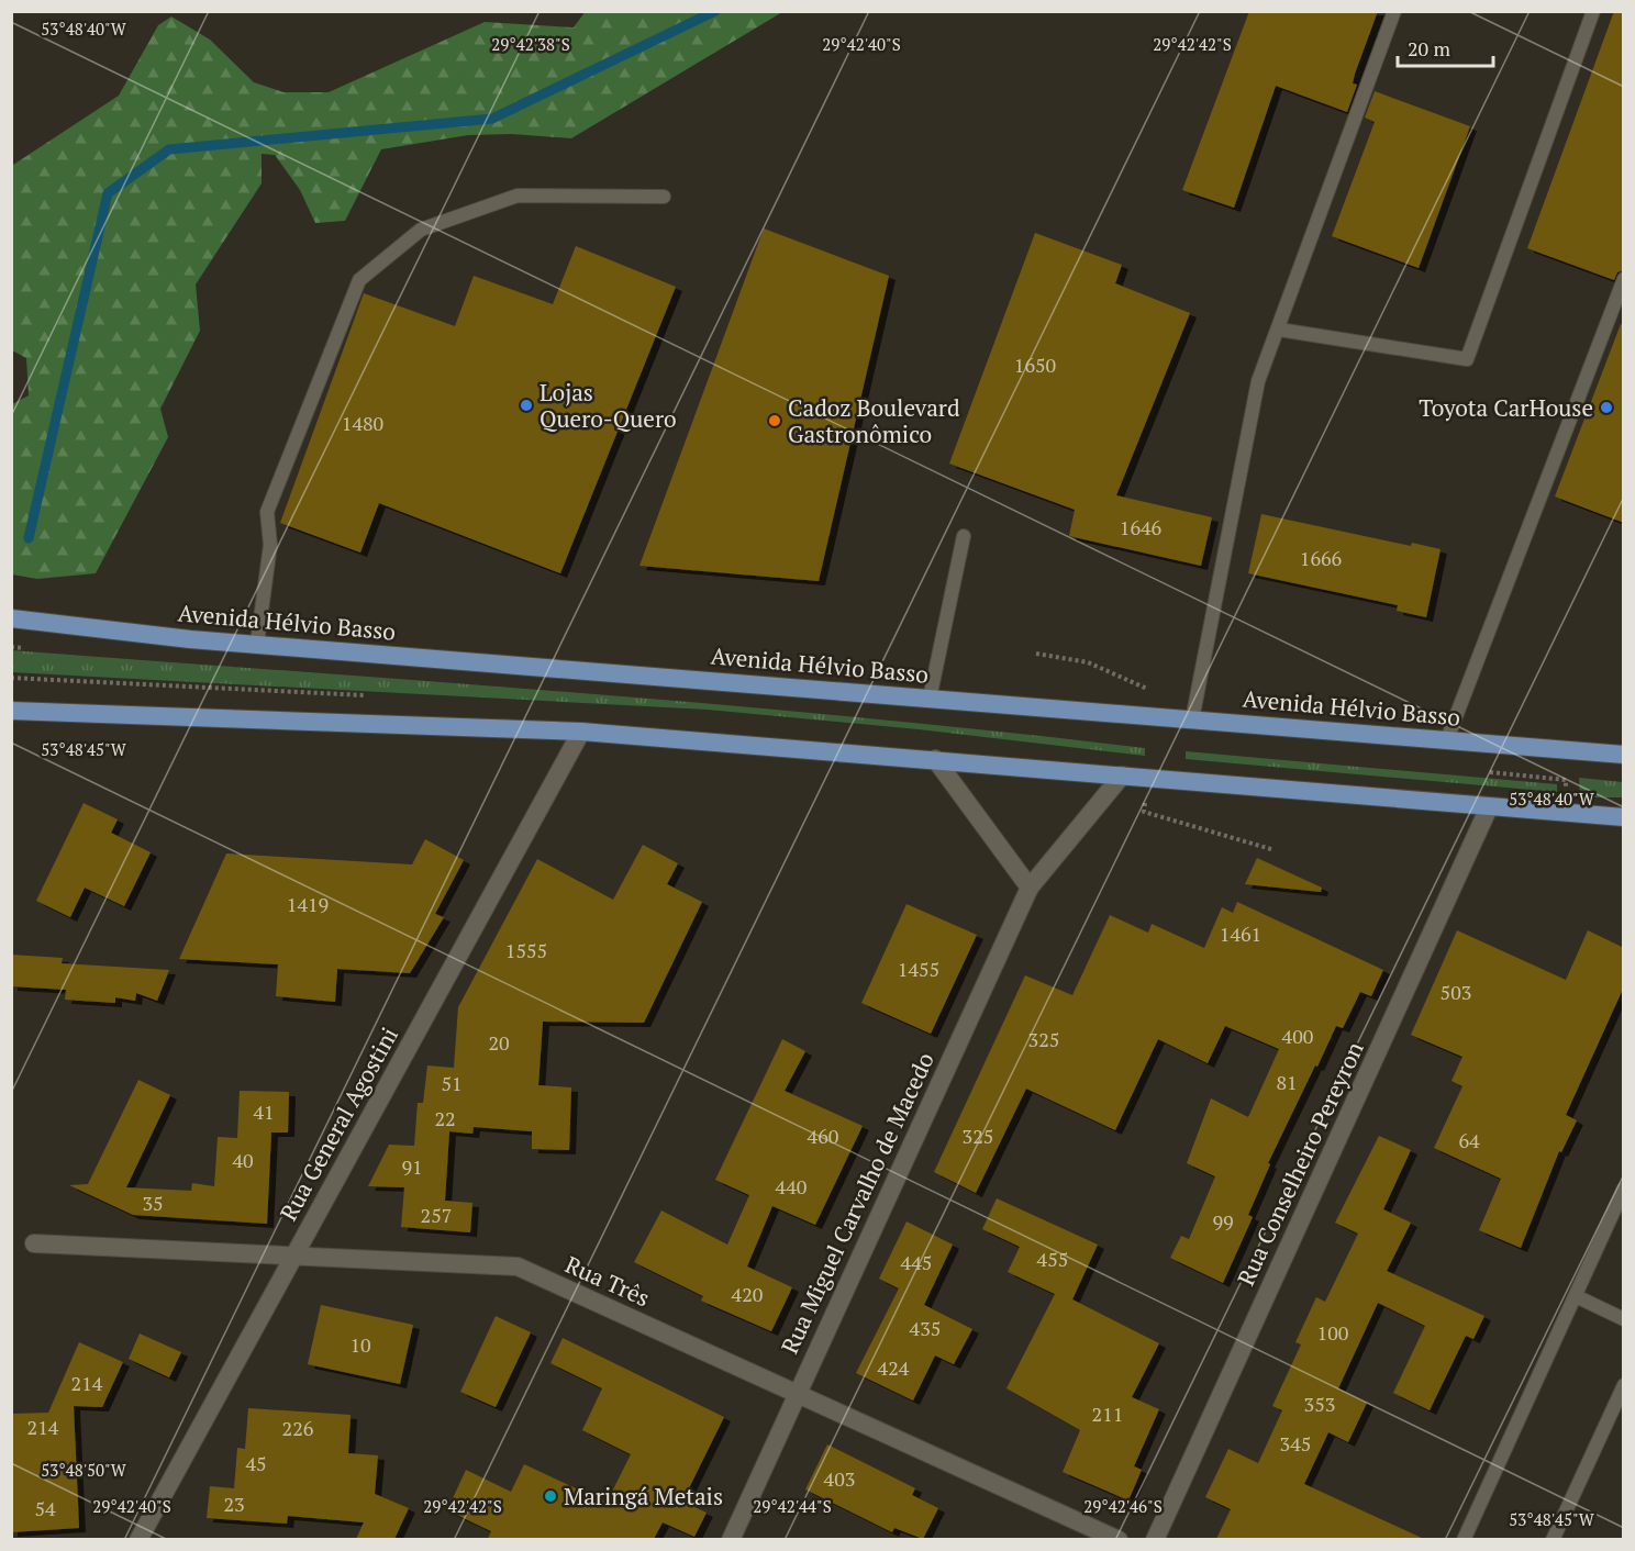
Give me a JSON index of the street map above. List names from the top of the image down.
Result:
{
  "streets": {
    "main road": ["Avenida Hélvio Basso"],
    "street": [
      "Rua General Agostini",
      "Rua Conselheiro Pereyron",
      "Rua Miguel Carvalho de Macedo",
      "Rua Três"
    ]
  },
  "crossings": [
    ["Rua General Agostini", "Rua Três"],
    ["Rua Miguel Carvalho de Macedo", "Rua Três"]
  ],
  "places": [
    "Lojas Quero-Quero",
    "Toyota CarHouse",
    "Cadoz Boulevard Gastronômico",
    "Maringá Metais"
  ],
  "house_numbers": [
    "1650",
    "1480",
    "1646",
    "1666",
    "1419",
    "1461",
    "1555",
    "1455",
    "503",
    "400",
    "325",
    "20",
    "81",
    "51",
    "41",
    "22",
    "460",
    "325",
    "64",
    "40",
    "91",
    "440",
    "35",
    "257",
    "99",
    "455",
    "445",
    "420",
    "435",
    "100",
    "10",
    "424",
    "214",
    "353",
    "211",
    "214",
    "226",
    "345",
    "45",
    "403",
    "23",
    "54"
  ],
  "scale_bar": "20 m",
  "coordinates": [
    "53°48'40\"W",
    "29°42'42\"S",
    "29°42'38\"S",
    "29°42'40\"S",
    "53°48'45\"W",
    "53°48'50\"W",
    "29°42'44\"S",
    "29°42'46\"S"
  ]
}
